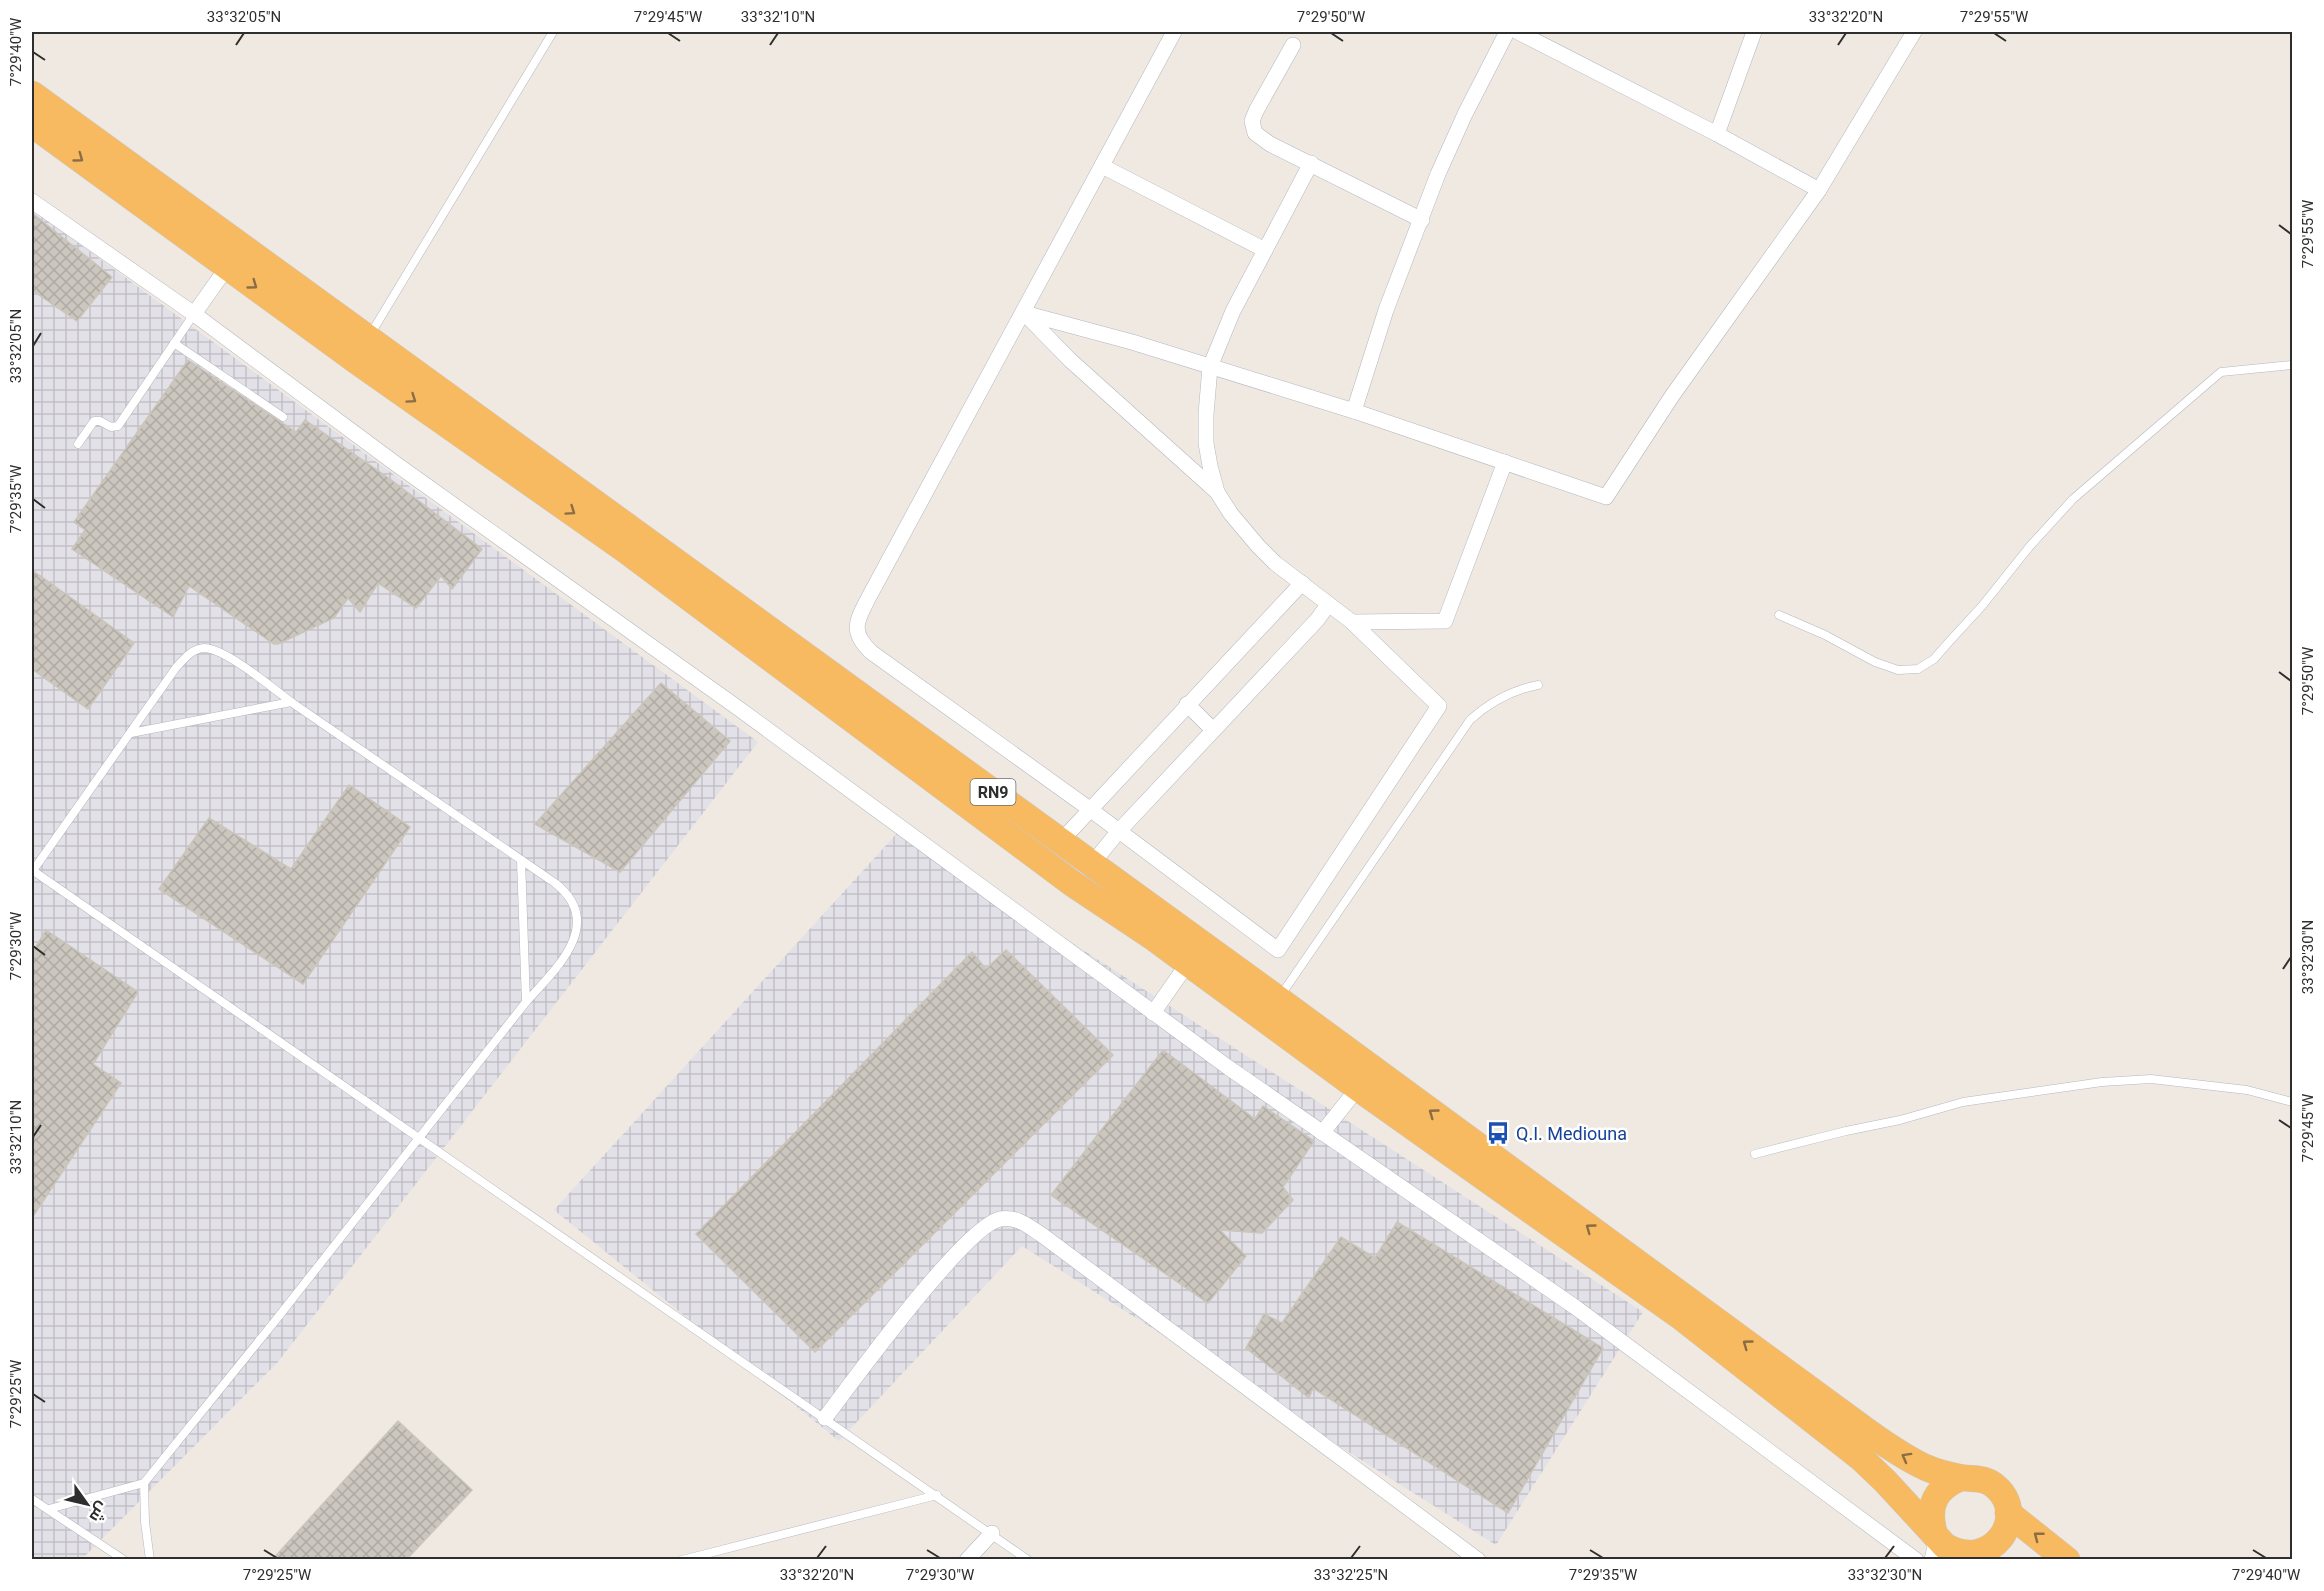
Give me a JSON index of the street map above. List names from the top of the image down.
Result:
{
  "streets": {
    "highway": ["RN9"]
  },
  "places": {
    "bus stop": ["Q.I. Mediouna"]
  },
  "north": "bottom right",
  "coordinates": [
    "33°32'05\"N",
    "7°29'45\"W",
    "33°32'10\"N",
    "7°29'50\"W",
    "33°32'20\"N",
    "7°29'55\"W",
    "7°29'40\"W",
    "7°29'35\"W",
    "7°29'30\"W",
    "33°32'30\"N",
    "7°29'25\"W",
    "33°32'25\"N"
  ]
}
